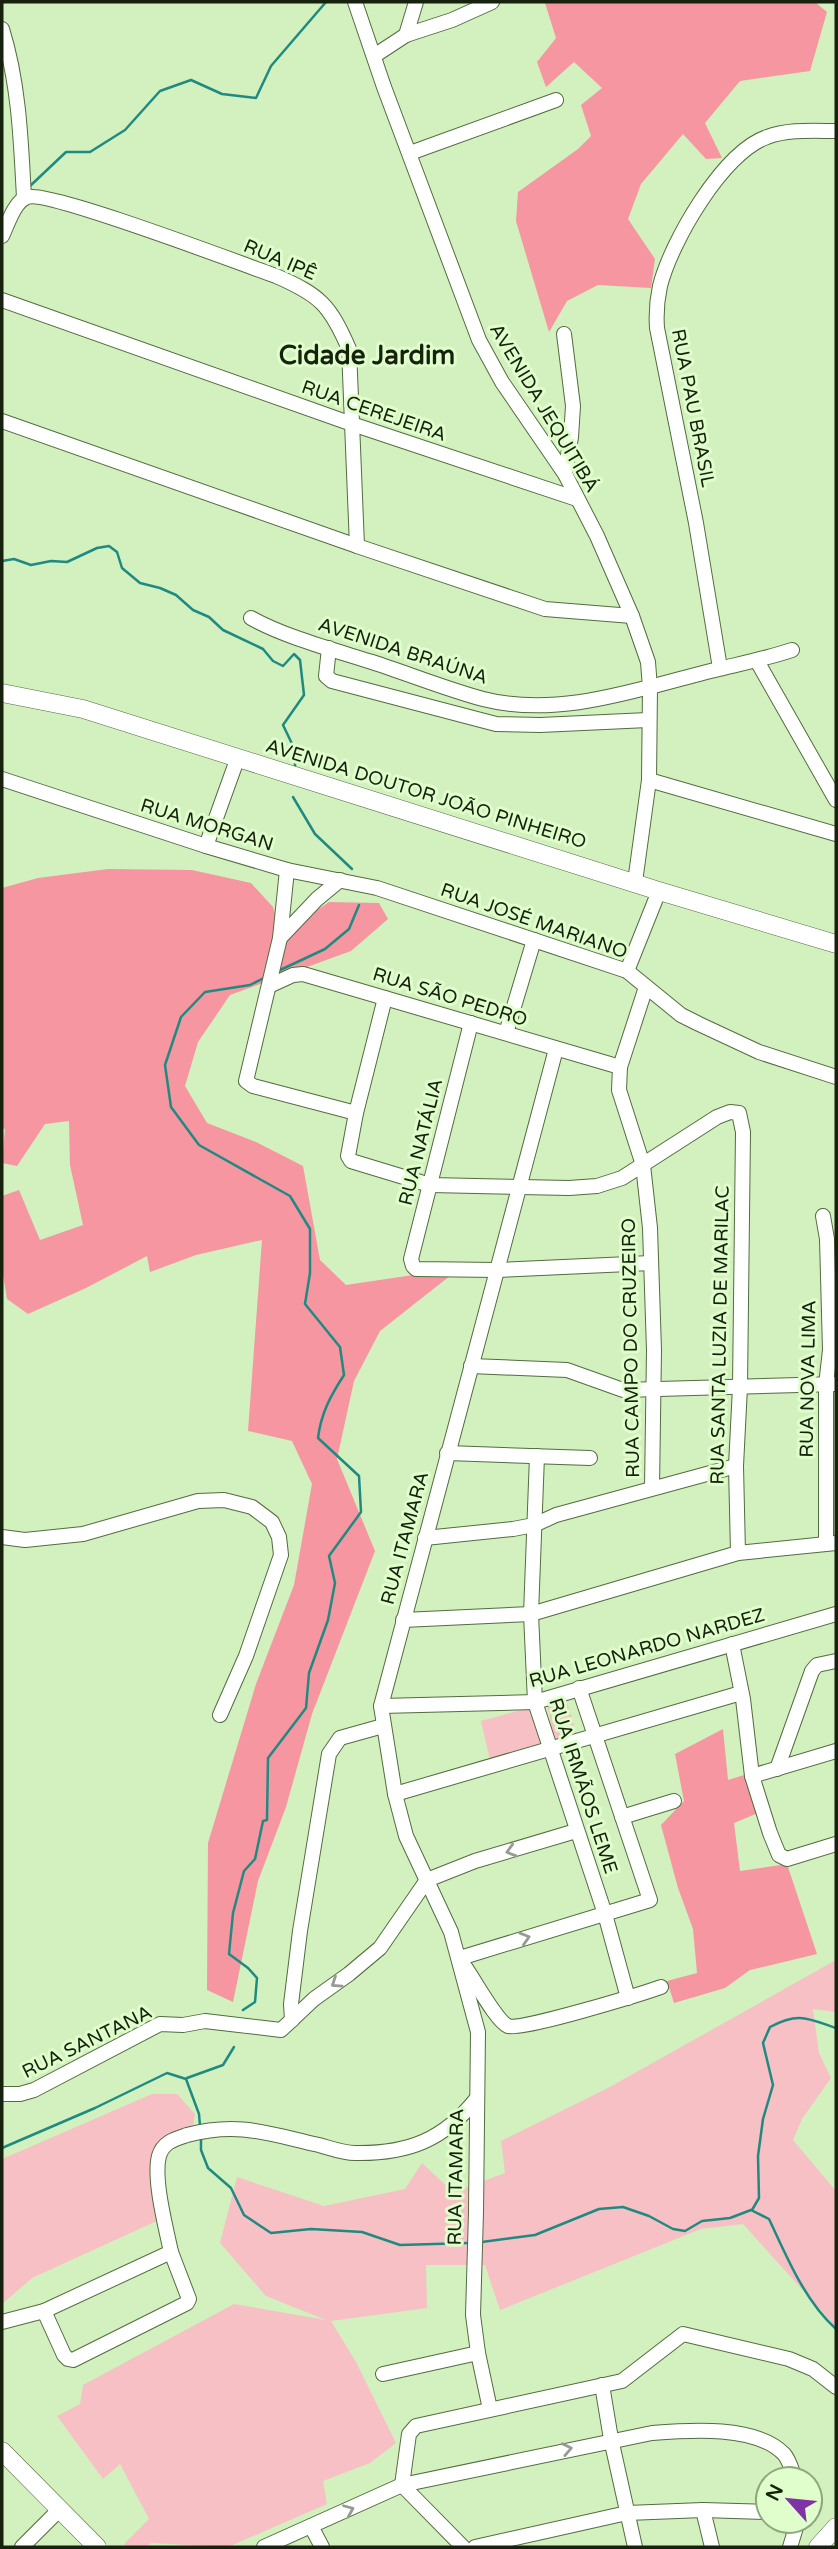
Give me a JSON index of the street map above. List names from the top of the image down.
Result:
{
  "streets": {
    "main road": ["AVENIDA DOUTOR JOÃO PINHEIRO"],
    "street": [
      "RUA IPÊ",
      "AVENIDA JEQUITIBÁ",
      "RUA PAU BRASIL",
      "RUA CEREJEIRA",
      "AVENIDA BRAÚNA",
      "RUA MORGAN",
      "RUA JOSÉ MARIANO",
      "RUA SÃO PEDRO",
      "RUA NATÁLIA",
      "RUA SANTA LUZIA DE MARILAC",
      "RUA CAMPO DO CRUZEIRO",
      "RUA NOVA LIMA",
      "RUA ITAMARA",
      "RUA LEONARDO NARDEZ",
      "RUA IRMÃOS LEME",
      "RUA SANTANA"
    ]
  },
  "crossings": [
    ["RUA IPÊ", "RUA CEREJEIRA"],
    ["AVENIDA JEQUITIBÁ", "RUA CEREJEIRA"],
    ["AVENIDA JEQUITIBÁ", "AVENIDA BRAÚNA"],
    ["AVENIDA JEQUITIBÁ", "AVENIDA DOUTOR JOÃO PINHEIRO"],
    ["RUA PAU BRASIL", "AVENIDA BRAÚNA"],
    ["RUA MORGAN", "RUA JOSÉ MARIANO"],
    ["RUA JOSÉ MARIANO", "RUA CAMPO DO CRUZEIRO"],
    ["RUA SÃO PEDRO", "RUA NATÁLIA"],
    ["RUA SÃO PEDRO", "RUA CAMPO DO CRUZEIRO"],
    ["RUA SÃO PEDRO", "RUA ITAMARA"],
    ["RUA NATÁLIA", "RUA ITAMARA"],
    ["RUA SANTA LUZIA DE MARILAC", "RUA CAMPO DO CRUZEIRO"],
    ["RUA ITAMARA", "RUA LEONARDO NARDEZ"],
    ["RUA LEONARDO NARDEZ", "RUA IRMÃOS LEME"]
  ],
  "districts": ["Cidade Jardim"],
  "north": "top left"
}
